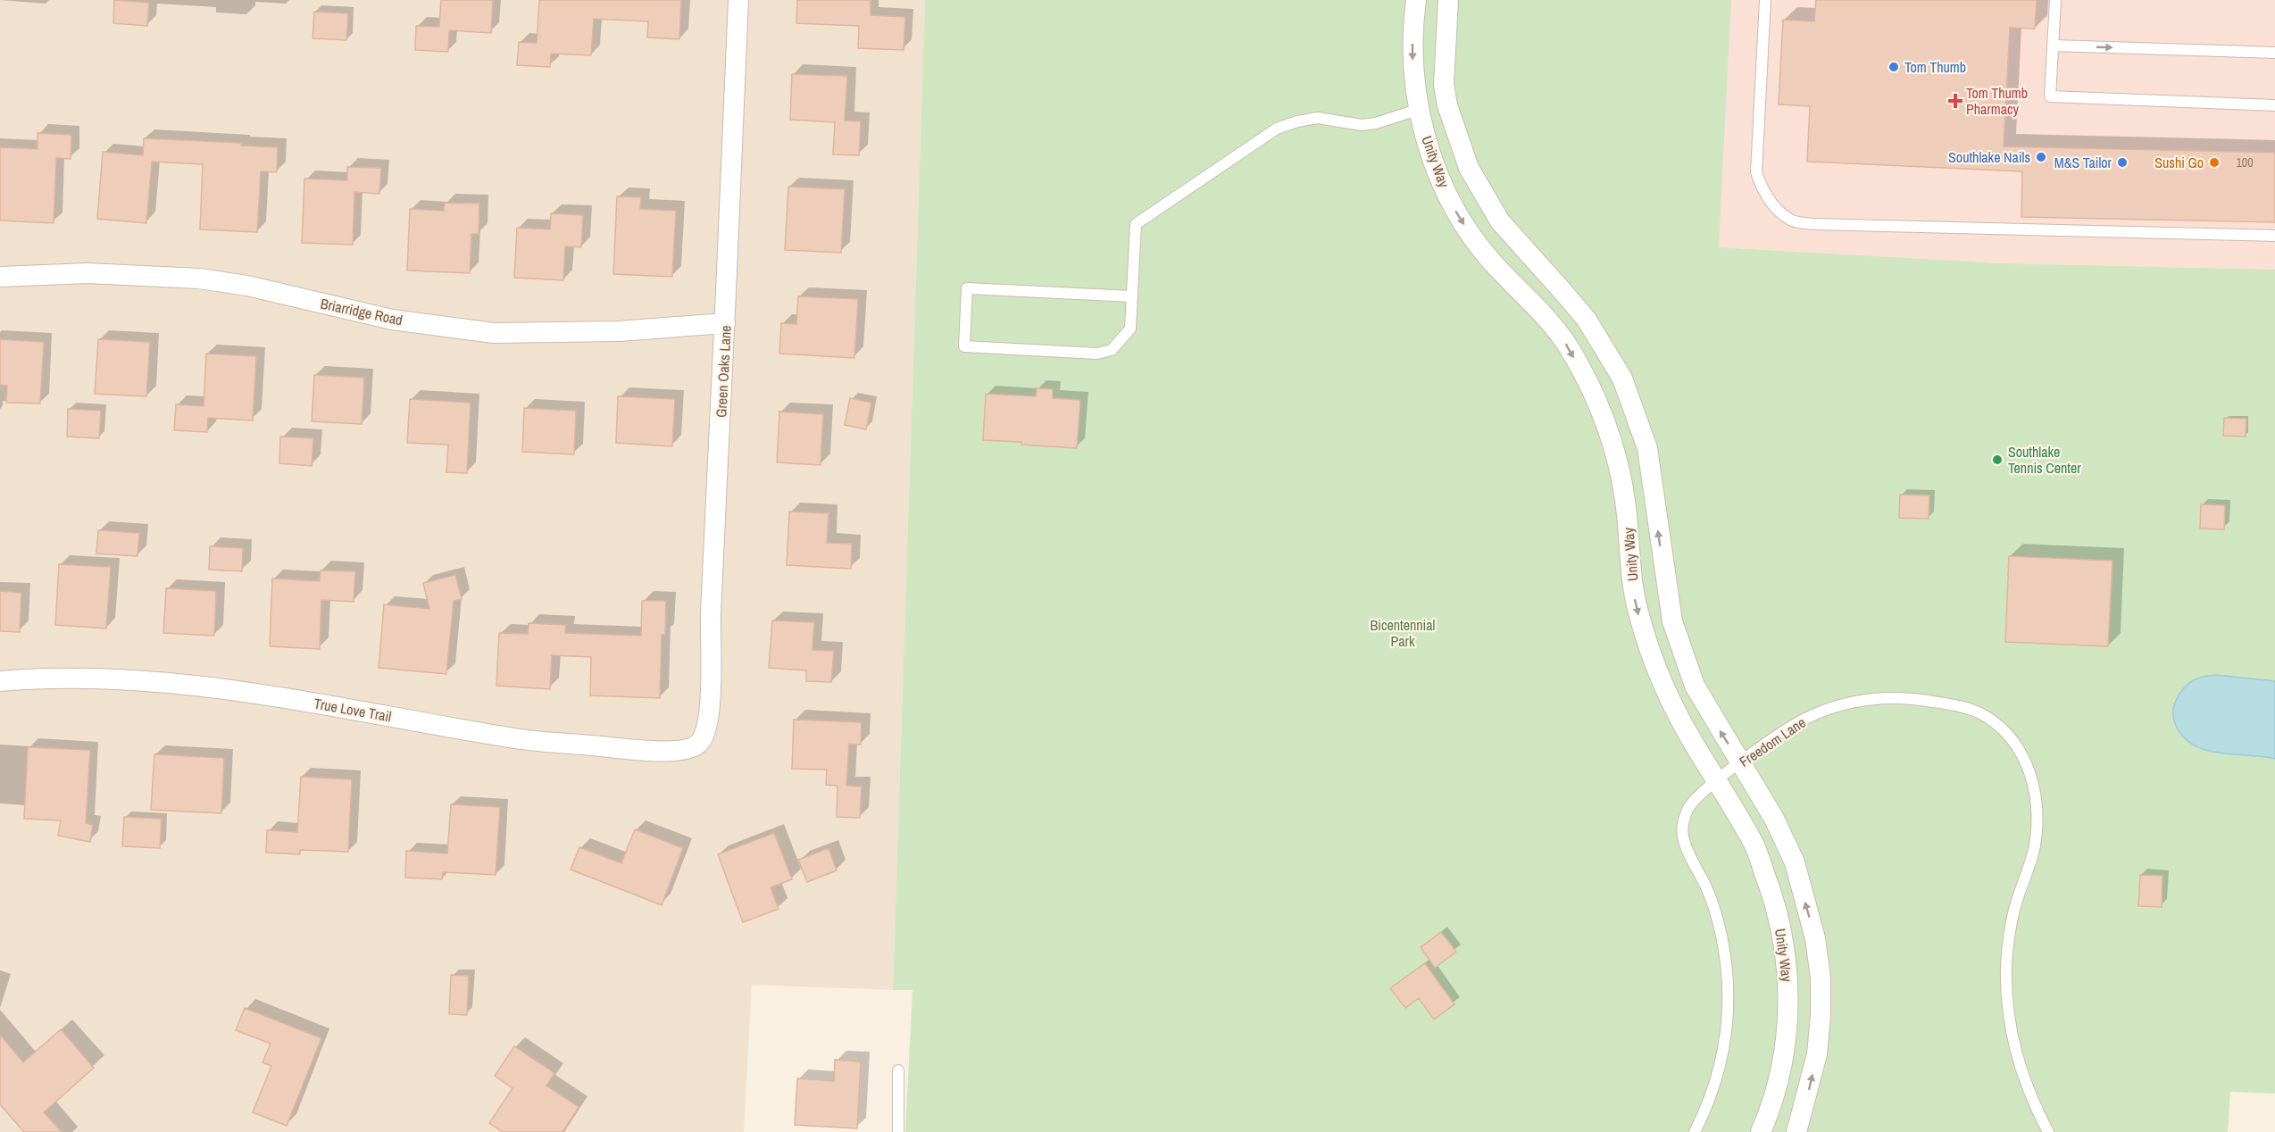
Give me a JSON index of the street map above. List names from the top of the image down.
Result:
{
  "streets": {
    "street": [
      "Unity Way",
      "Briarridge Road",
      "Green Oaks Lane",
      "True Love Trail"
    ],
    "lane": ["Freedom Lane"]
  },
  "crossings": [
    ["Unity Way", "Freedom Lane"],
    ["Briarridge Road", "Green Oaks Lane"],
    ["Green Oaks Lane", "True Love Trail"]
  ],
  "parks": ["Bicentennial Park"],
  "places": {
    "other": [
      "Tom Thumb",
      "Southlake Nails",
      "M&S Tailor",
      "Sushi Go",
      "Southlake Tennis Center"
    ],
    "health": ["Tom Thumb Pharmacy"]
  },
  "house_numbers": ["100"]
}
